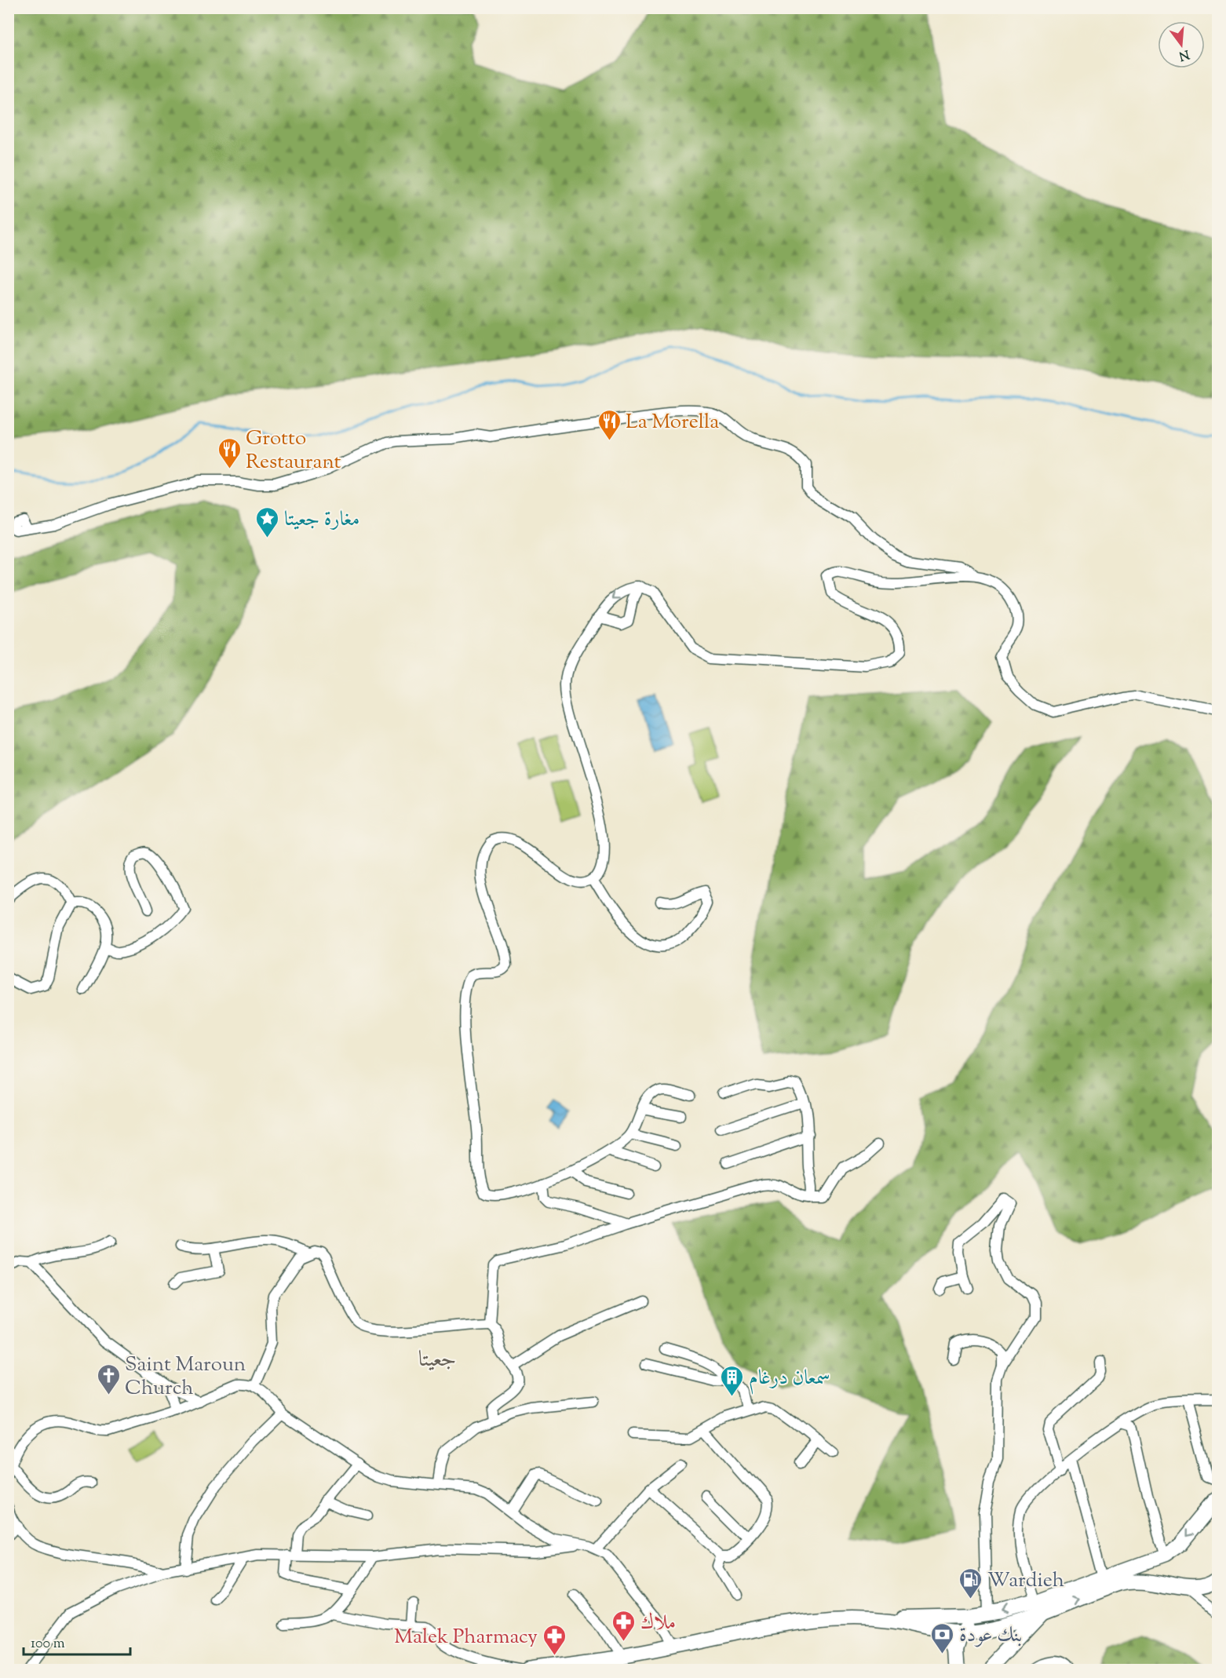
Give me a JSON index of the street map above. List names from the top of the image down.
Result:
{
  "districts": ["جعيتا"],
  "places": {
    "restaurant": ["La Morella", "Grotto Restaurant"],
    "place": ["مغارة جعيتا"],
    "church": ["Saint Maroun Church"],
    "building": ["سمعان درغام"],
    "fuel station": ["Wardieh"],
    "pharmacy": ["ملاك", "Malek Pharmacy"],
    "bank": ["بنك عودة"]
  },
  "scale_bar": "100 m",
  "north": "bottom"
}
